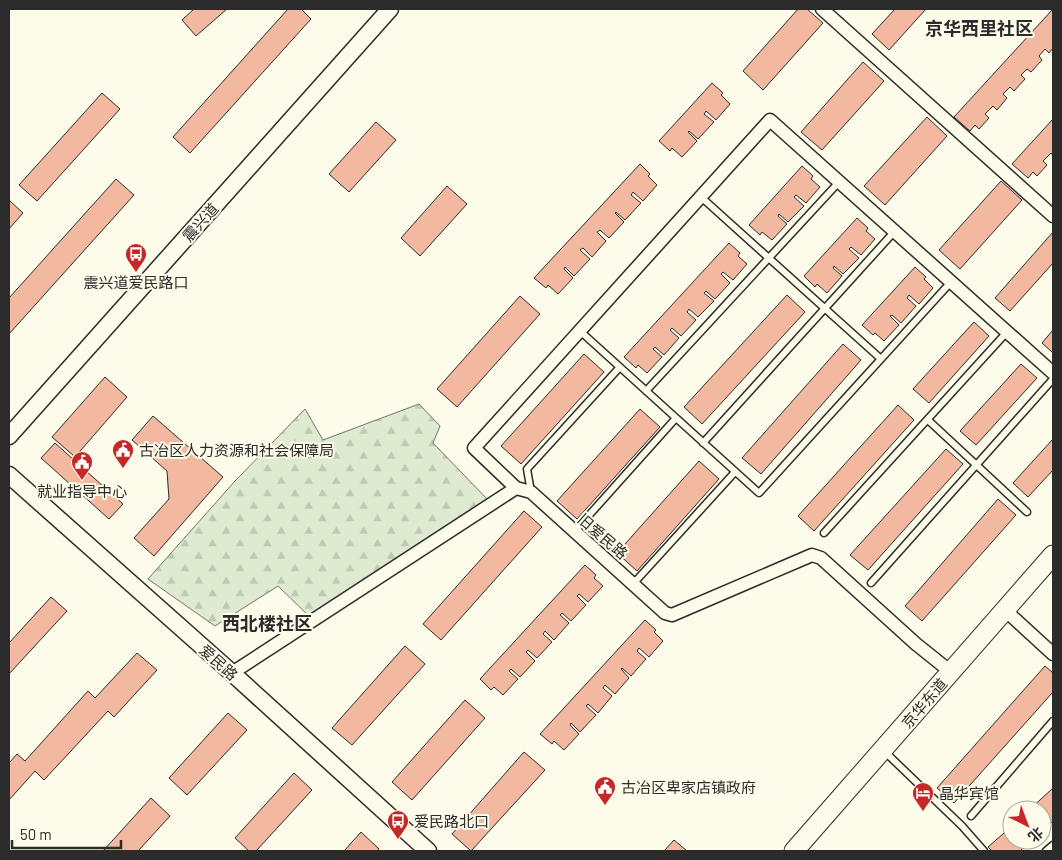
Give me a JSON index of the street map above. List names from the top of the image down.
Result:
{
  "streets": {
    "main road": ["京华东道"],
    "street": ["震兴道", "旧爱民路", "爱民路"]
  },
  "crossings": [
    ["旧爱民路", "京华东道"]
  ],
  "districts": ["京华西里社区", "西北楼社区"],
  "places": {
    "bus stop": ["震兴道爱民路口", "爱民路北口"],
    "public building": ["古冶区人力资源和社会保障局", "就业指导中心", "古冶区卑家店镇政府"],
    "hotel": ["晶华宾馆"]
  },
  "scale_bar": "50 m",
  "north": "bottom right"
}
